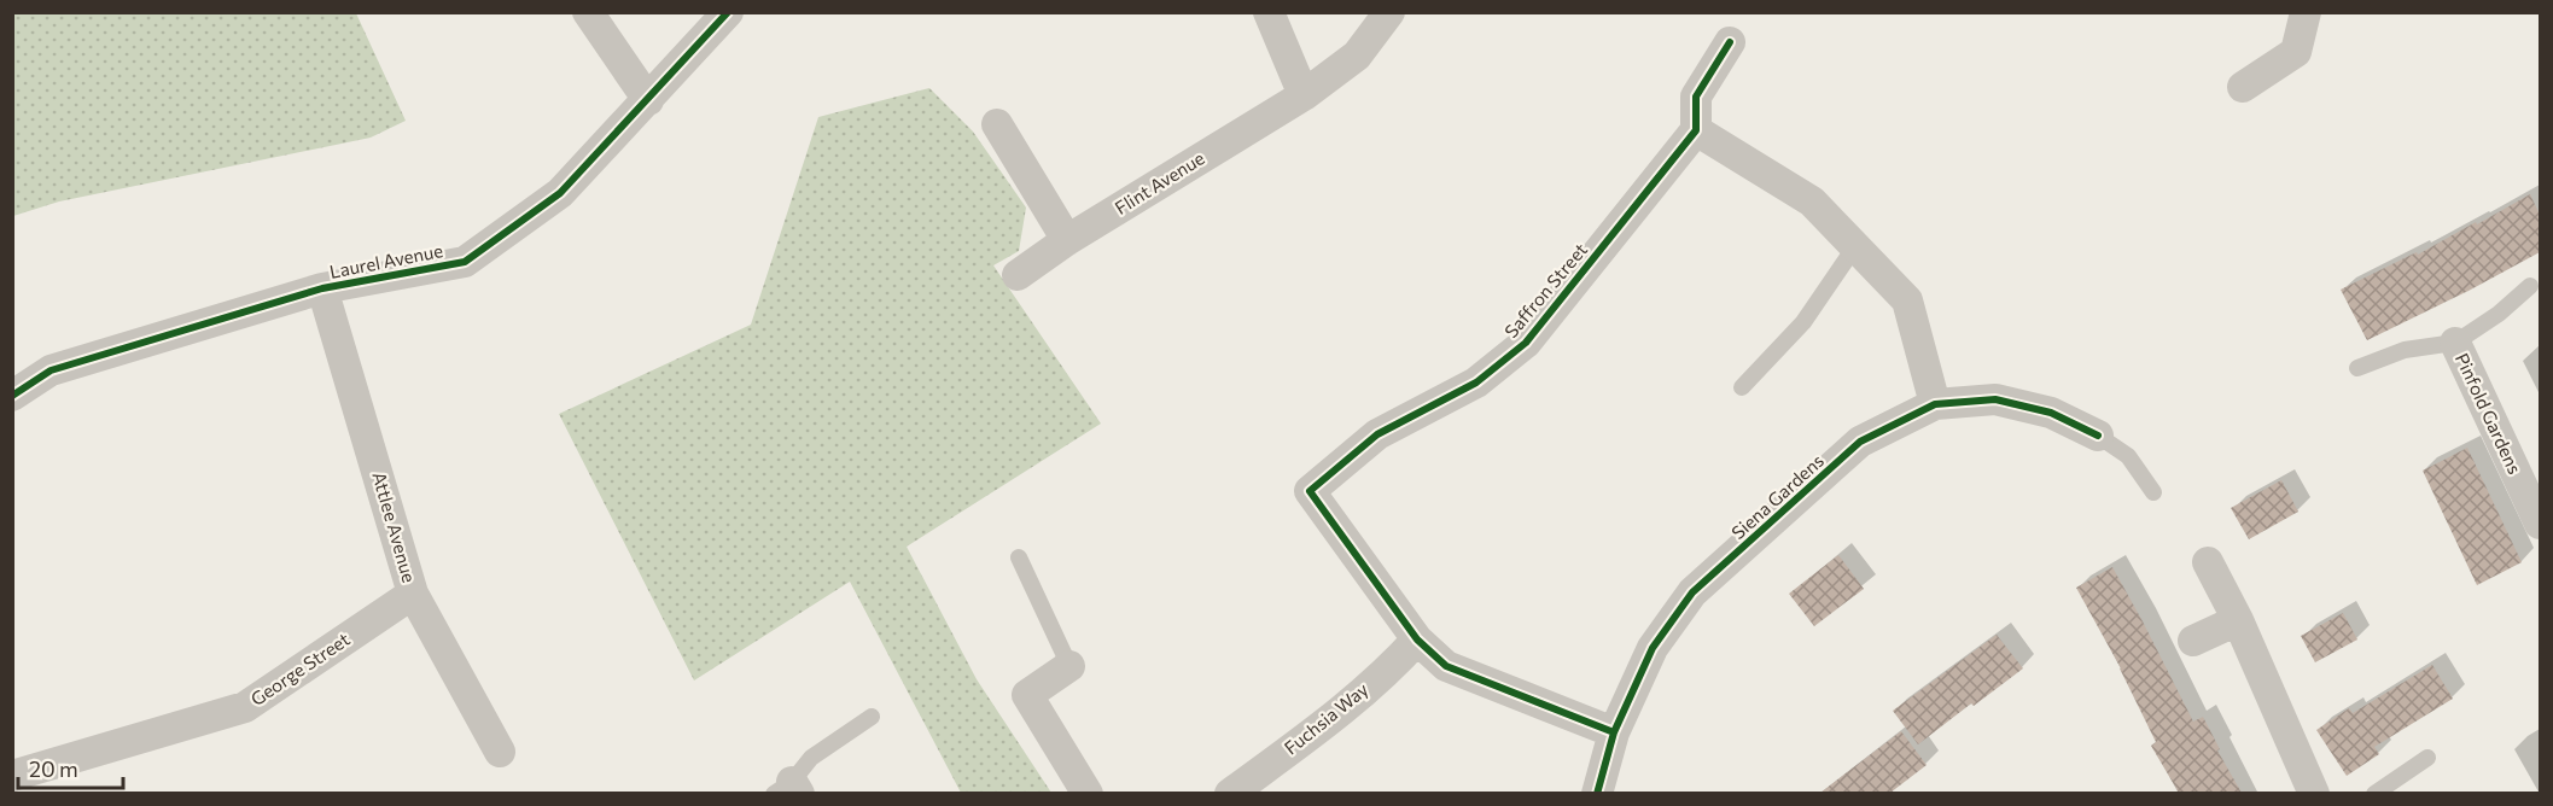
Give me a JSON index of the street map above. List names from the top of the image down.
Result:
{
  "streets": {
    "street": [
      "Flint Avenue",
      "Laurel Avenue",
      "Saffron Street",
      "Pinfold Gardens",
      "Siena Gardens",
      "Attlee Avenue",
      "George Street",
      "Fuchsia Way"
    ]
  },
  "crossings": [
    ["Laurel Avenue", "Attlee Avenue"],
    ["Saffron Street", "Fuchsia Way"],
    ["Attlee Avenue", "George Street"]
  ],
  "scale_bar": "20 m"
}
